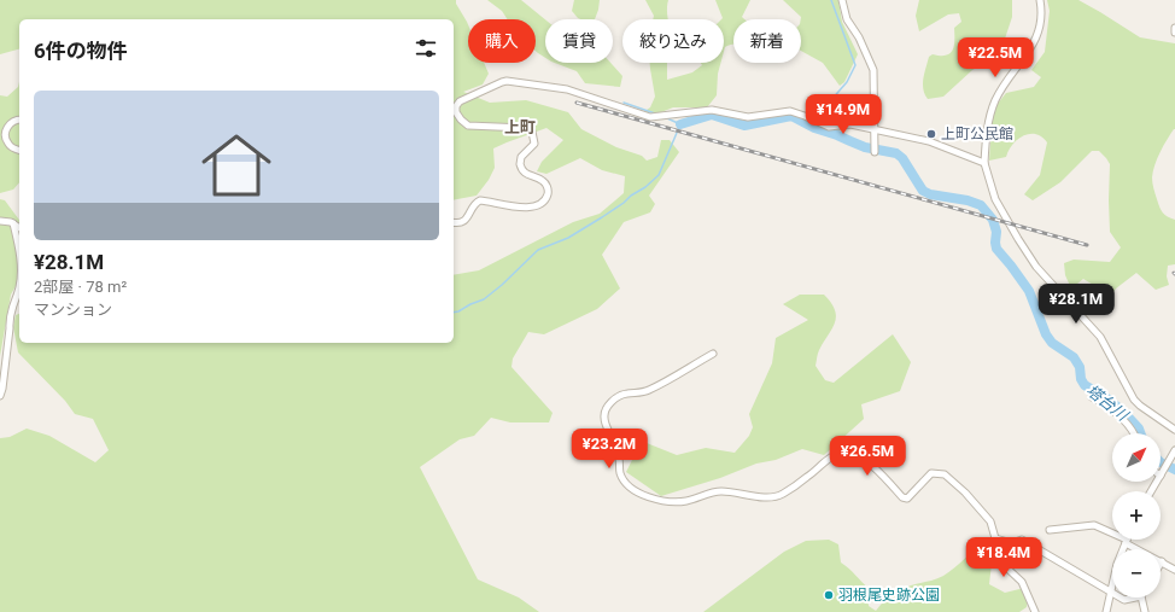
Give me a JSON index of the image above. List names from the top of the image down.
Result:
{
  "districts": ["上町"],
  "water": ["塔台川"],
  "places": ["上町公民館", "羽根尾史跡公園"],
  "north": "top right",
  "page": {
    "chip": [
      "購入",
      "賃貸",
      "絞り込み",
      "新着"
    ],
    "heading": "6件の物件",
    "price": [
      "¥22.5M",
      "¥14.9M",
      "¥28.1M",
      "¥23.2M",
      "¥26.5M",
      "¥18.4M"
    ],
    "list": [
      {
        "name": "¥28.1M",
        "note": "2部屋 · 78 m² · マンション"
      }
    ],
    "map_buttons": ["+", "−"]
  }
}
